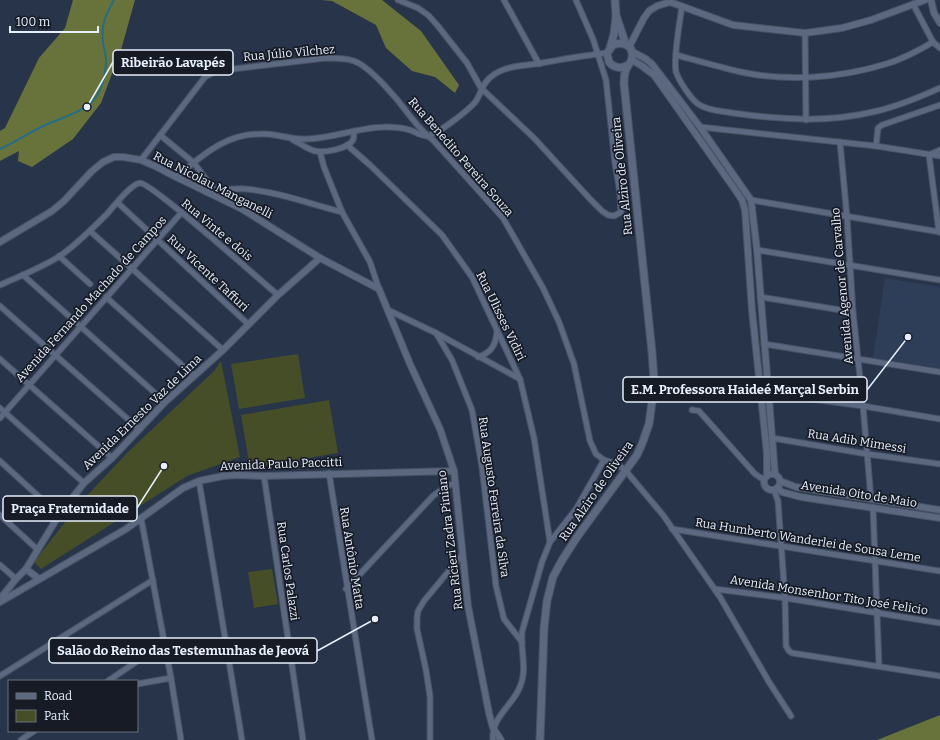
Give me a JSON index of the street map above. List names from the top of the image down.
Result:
{
  "streets": {
    "main road": ["Rua Alziro de Oliveira"],
    "street": [
      "Rua Júlio Vilchez",
      "Rua Benedito Pereira Souza",
      "Rua Nicolau Manganelli",
      "Rua Vinte e dois",
      "Rua Vicente Taffuri",
      "Avenida Agenor de Carvalho",
      "Avenida Fernando Machado de Campos",
      "Rua Ulisses Vidiri",
      "Avenida Ernesto Vaz de Lima",
      "Rua Adib Mimessi",
      "Avenida Paulo Paccitti",
      "Avenida Oito de Maio",
      "Rua Augusto Ferreira da Silva",
      "Rua Ricieri Zadra Piniano",
      "Rua Humberto Wanderlei de Sousa Leme",
      "Rua Antônio Matta",
      "Rua Carlos Palazzi",
      "Avenida Monsenhor Tito José Felicio"
    ]
  },
  "crossings": [
    ["Rua Júlio Vilchez", "Rua Benedito Pereira Souza"],
    ["Rua Benedito Pereira Souza", "Rua Alziro de Oliveira"],
    ["Rua Benedito Pereira Souza", "Rua Humberto Wanderlei de Sousa Leme"],
    ["Rua Benedito Pereira Souza", "Avenida Monsenhor Tito José Felicio"],
    ["Rua Nicolau Manganelli", "Avenida Ernesto Vaz de Lima"],
    ["Rua Nicolau Manganelli", "Rua Ricieri Zadra Piniano"],
    ["Rua Vinte e dois", "Rua Vicente Taffuri"],
    ["Rua Vinte e dois", "Avenida Fernando Machado de Campos"],
    ["Rua Vinte e dois", "Avenida Ernesto Vaz de Lima"],
    ["Rua Vicente Taffuri", "Avenida Fernando Machado de Campos"],
    ["Rua Vicente Taffuri", "Avenida Ernesto Vaz de Lima"],
    ["Avenida Agenor de Carvalho", "Rua Adib Mimessi"],
    ["Avenida Agenor de Carvalho", "Avenida Oito de Maio"],
    ["Avenida Ernesto Vaz de Lima", "Avenida Paulo Paccitti"],
    ["Avenida Paulo Paccitti", "Rua Ricieri Zadra Piniano"],
    ["Avenida Paulo Paccitti", "Rua Antônio Matta"],
    ["Avenida Paulo Paccitti", "Rua Carlos Palazzi"]
  ],
  "places": [
    "Ribeirão Lavapés",
    "E.M. Professora Haideé Marçal Serbin",
    "Praça Fraternidade",
    "Salão do Reino das Testemunhas de Jeová"
  ],
  "legend": ["Road", "Park"],
  "scale_bar": "100 m"
}
